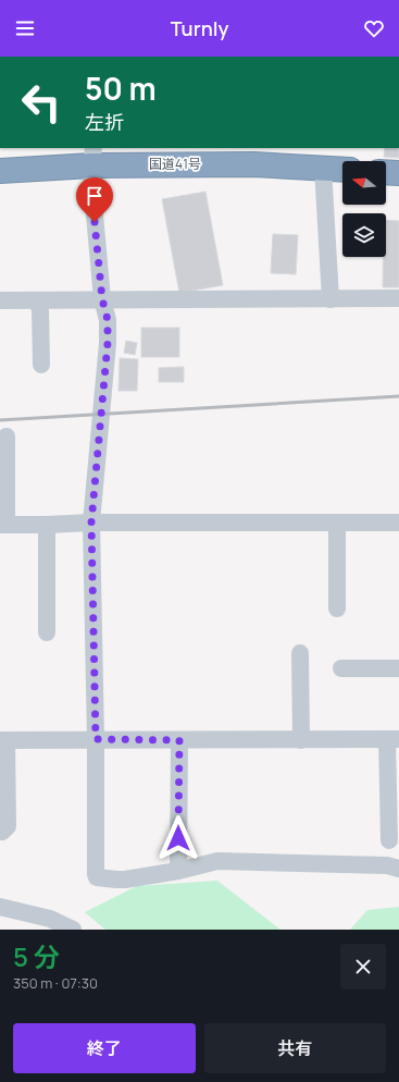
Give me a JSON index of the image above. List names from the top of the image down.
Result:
{
  "streets": {
    "highway": ["国道41号"]
  },
  "north": "left",
  "page": {
    "header": "Turnly",
    "turn": ["50 m", "左折"],
    "heading": ["5 分", "350 m · 07:30"],
    "buttons": ["終了", "共有"]
  }
}
